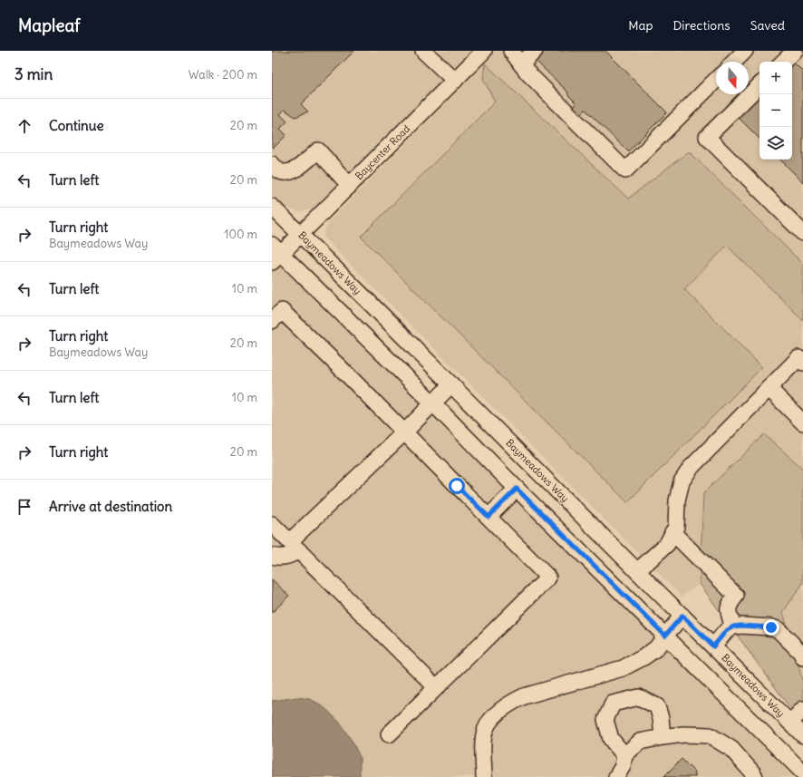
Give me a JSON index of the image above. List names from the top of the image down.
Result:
{
  "streets": {
    "street": ["Baycenter Road", "Baymeadows Way"]
  },
  "crossings": [
    ["Baycenter Road", "Baymeadows Way"]
  ],
  "north": "bottom",
  "page": {
    "header": "Mapleaf",
    "nav": ["Map", "Directions", "Saved"],
    "heading": ["3 min", "Walk · 200 m"],
    "map_buttons": ["+", "−"],
    "list": [
      ["Continue", "20 m"],
      ["Turn left", "20 m"],
      ["Turn right", "Baymeadows Way", "100 m"],
      ["Turn left", "10 m"],
      ["Turn right", "Baymeadows Way", "20 m"],
      ["Turn left", "10 m"],
      ["Turn right", "20 m"],
      "Arrive at destination"
    ]
  }
}
